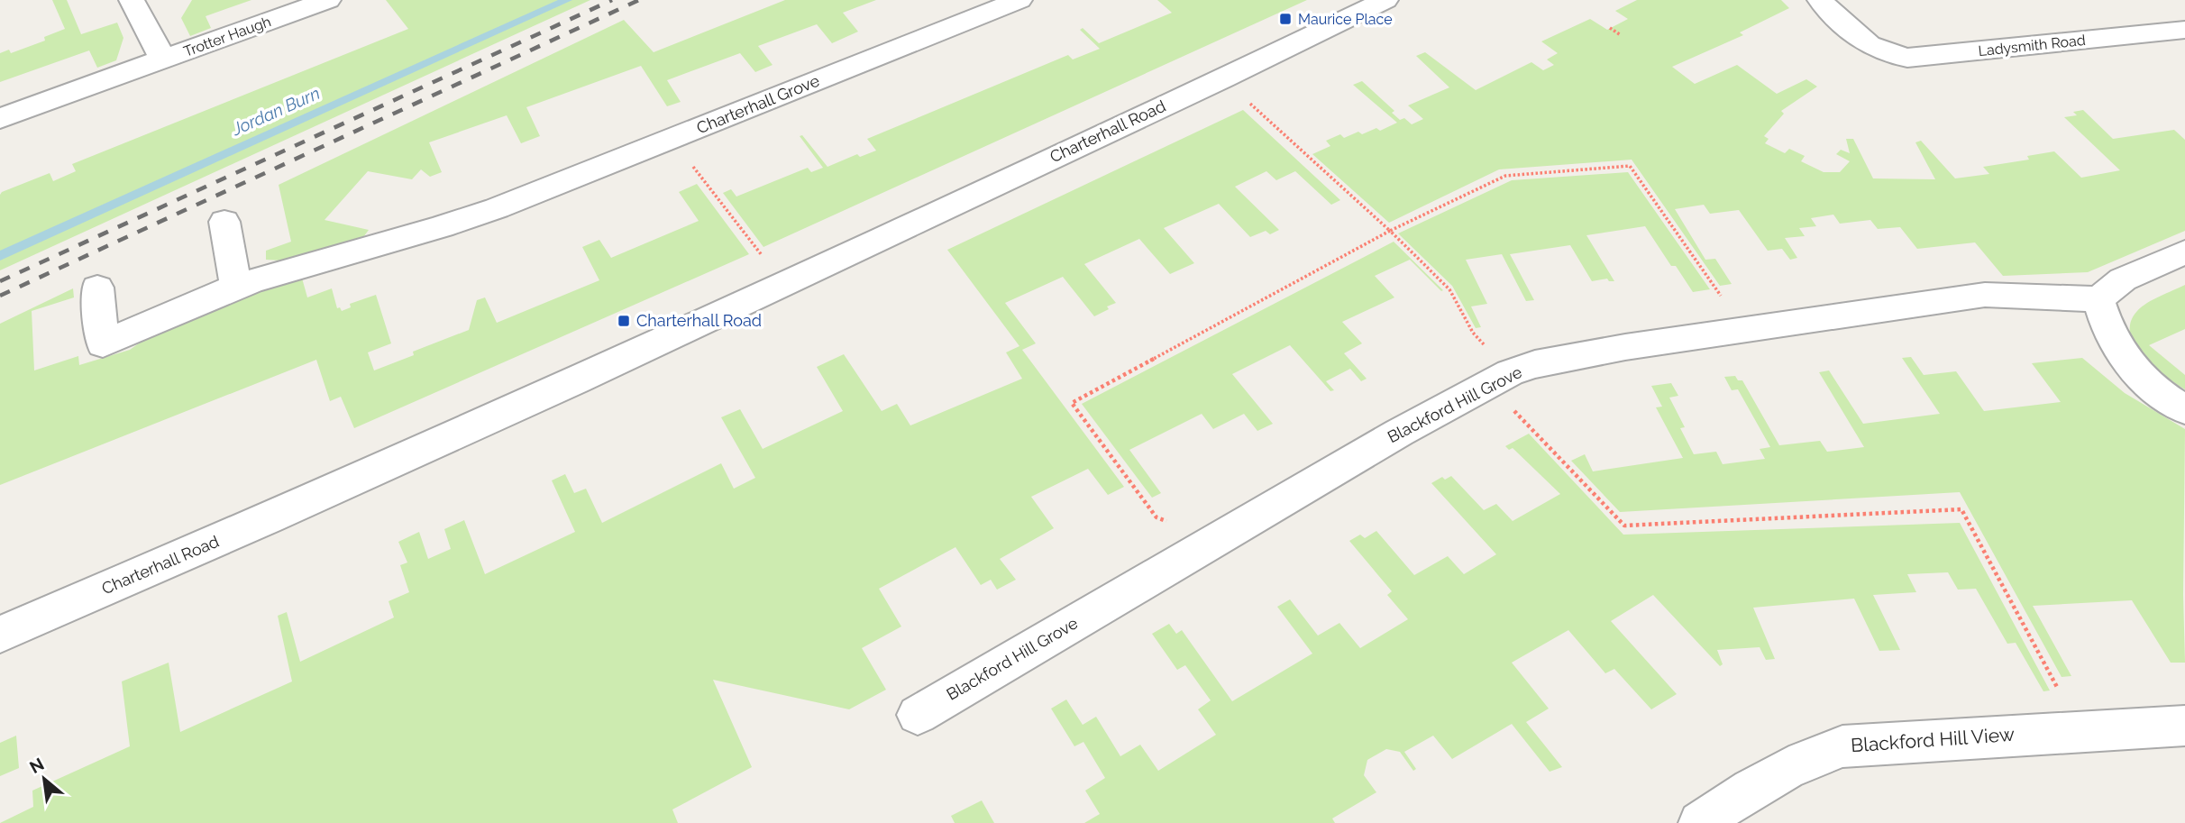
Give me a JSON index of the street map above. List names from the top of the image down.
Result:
{
  "streets": {
    "street": [
      "Trotter Haugh",
      "Ladysmith Road",
      "Charterhall Grove",
      "Charterhall Road",
      "Blackford Hill Grove",
      "Blackford Hill View"
    ]
  },
  "water": ["Jordan Burn"],
  "places": {
    "transit": ["Maurice Place", "Charterhall Road"]
  },
  "north": "top left"
}
